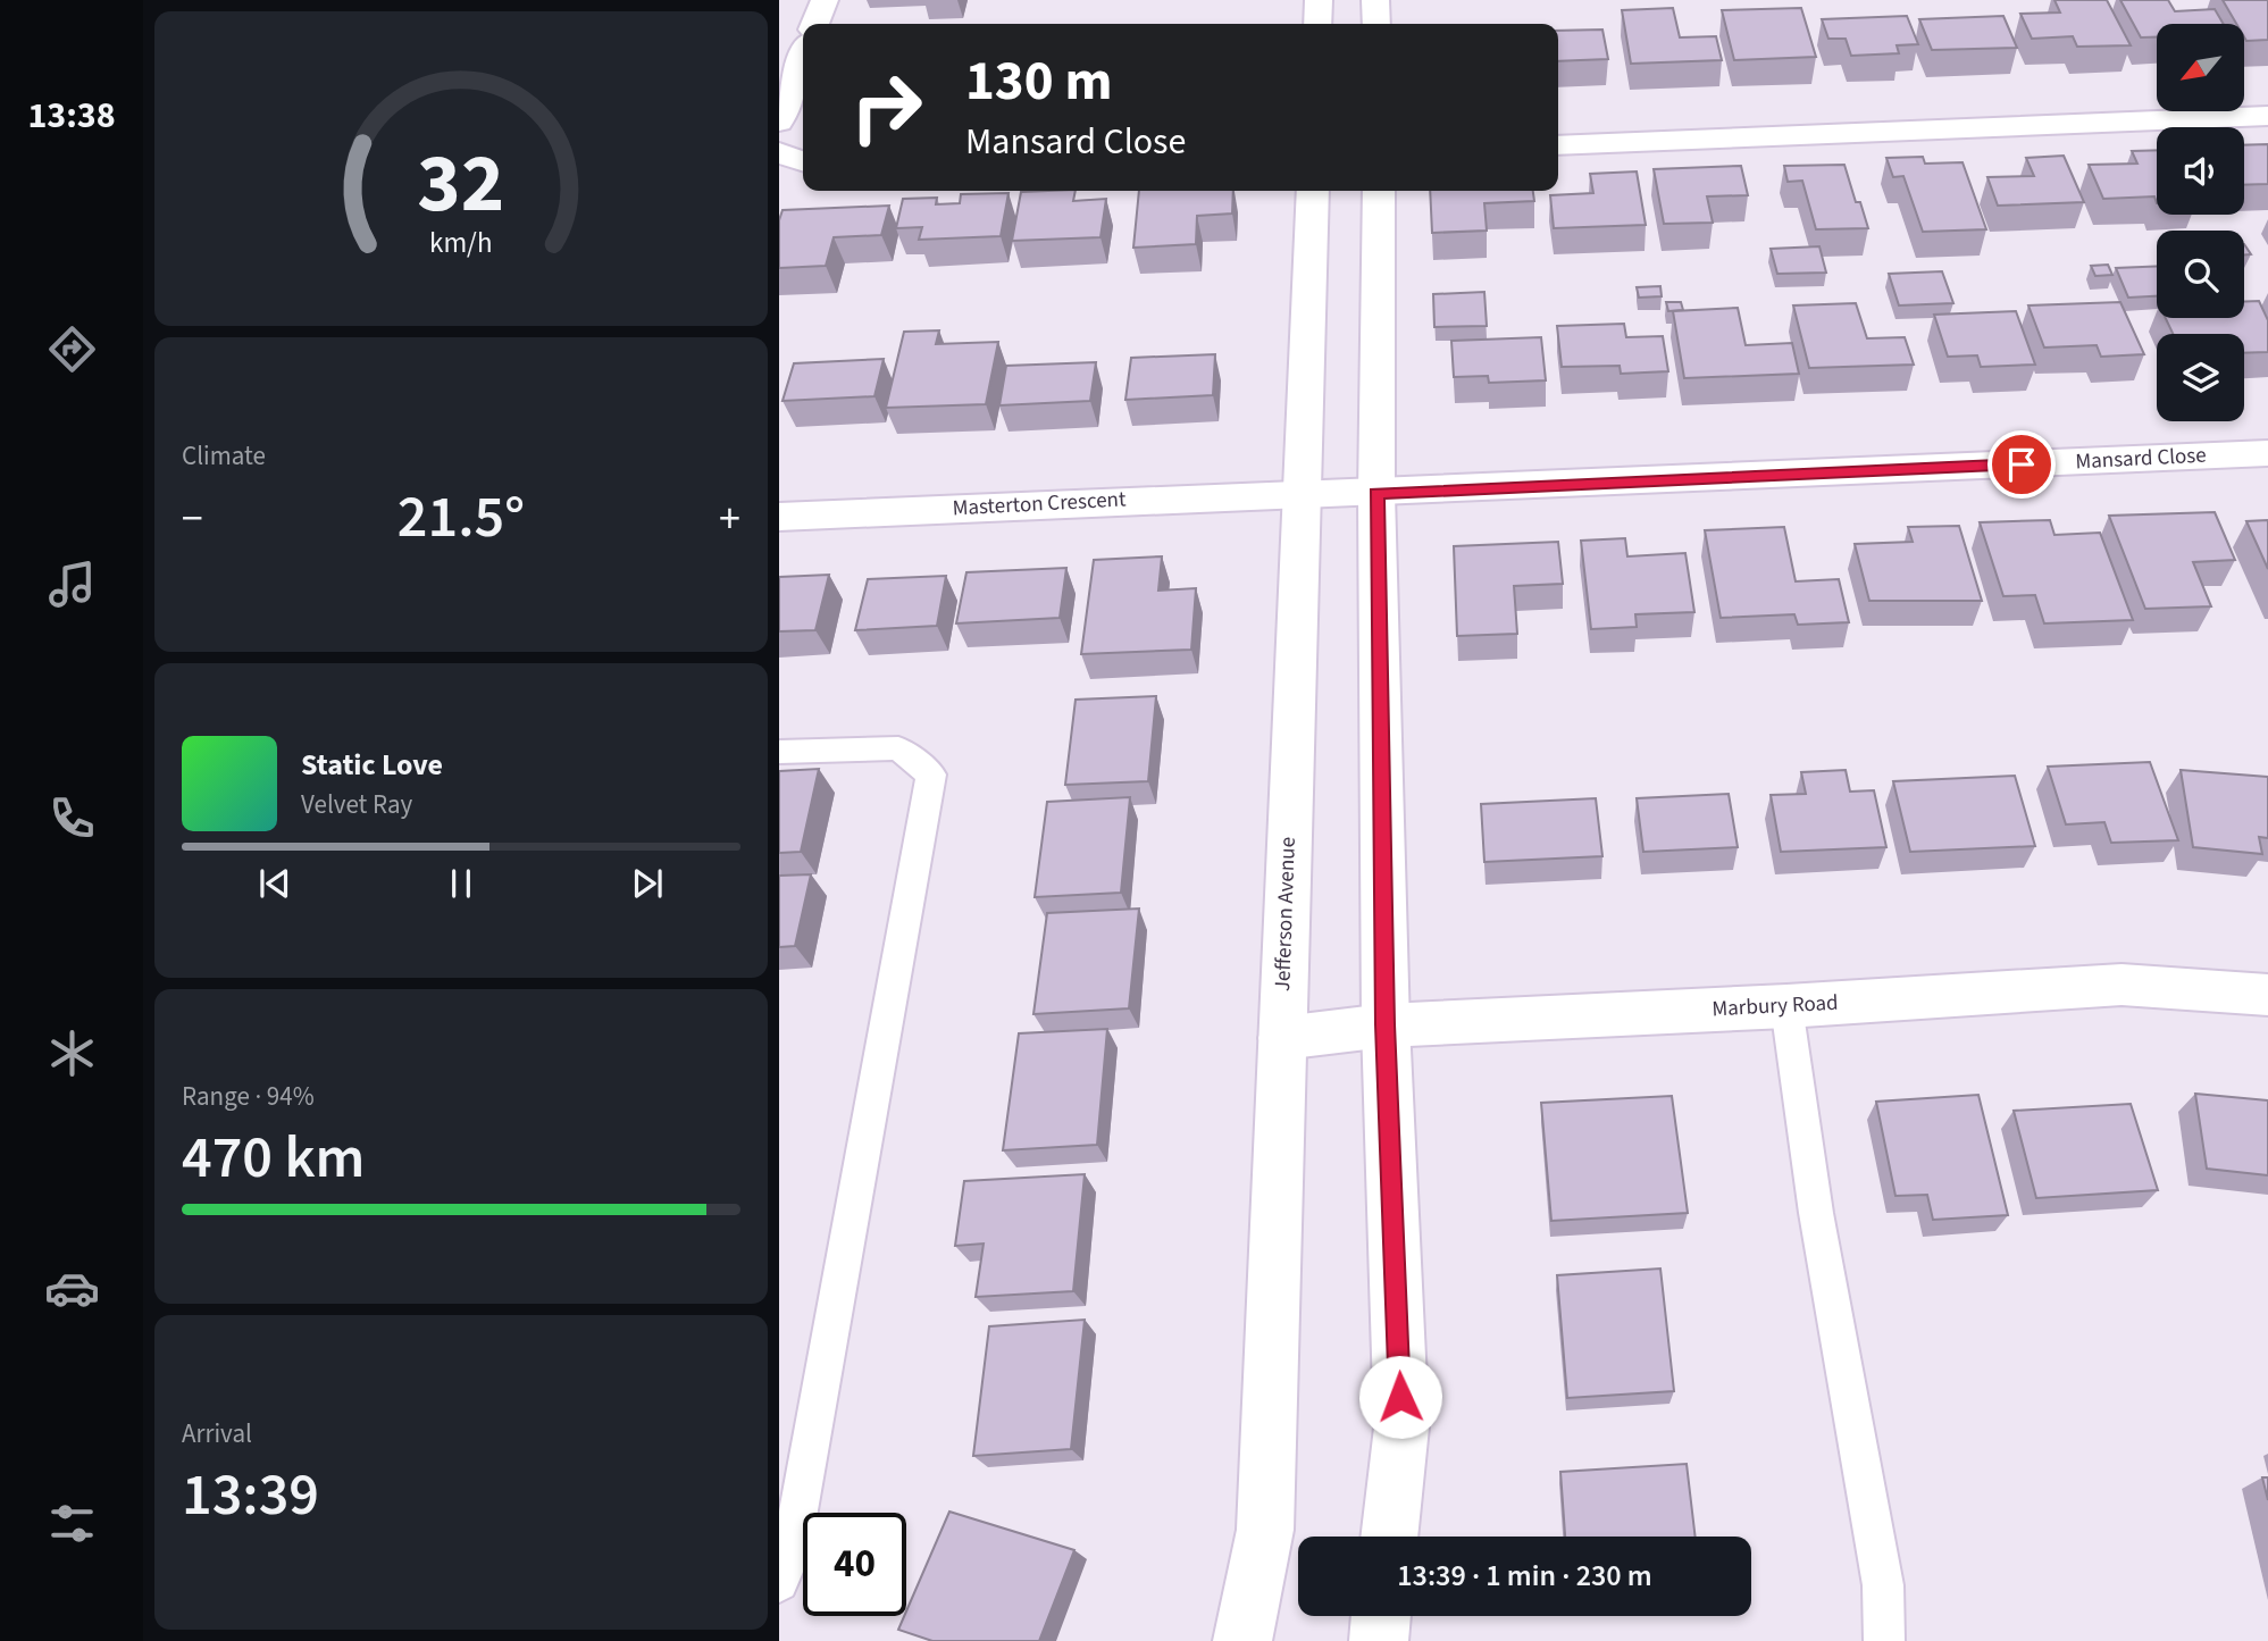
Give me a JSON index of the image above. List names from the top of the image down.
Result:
{
  "streets": {
    "street": [
      "Mansard Close",
      "Masterton Crescent",
      "Jefferson Avenue",
      "Marbury Road"
    ]
  },
  "crossings": [
    ["Mansard Close", "Masterton Crescent"],
    ["Mansard Close", "Jefferson Avenue"],
    ["Masterton Crescent", "Jefferson Avenue"],
    ["Jefferson Avenue", "Marbury Road"]
  ],
  "north": "bottom left",
  "page": {
    "tabs": "13:38",
    "turn": ["130 m", "Mansard Close"],
    "tile": [
      "Climate",
      ["Range · 94%", "470 km"],
      ["Arrival", "13:39"]
    ],
    "heat": ["−", "21.5°", "+"],
    "song": ["Static Love", "Velvet Ray"],
    "limit": "40",
    "trip": "13:39 · 1 min · 230 m",
    "gauge": ["32", "km/h"]
  }
}
